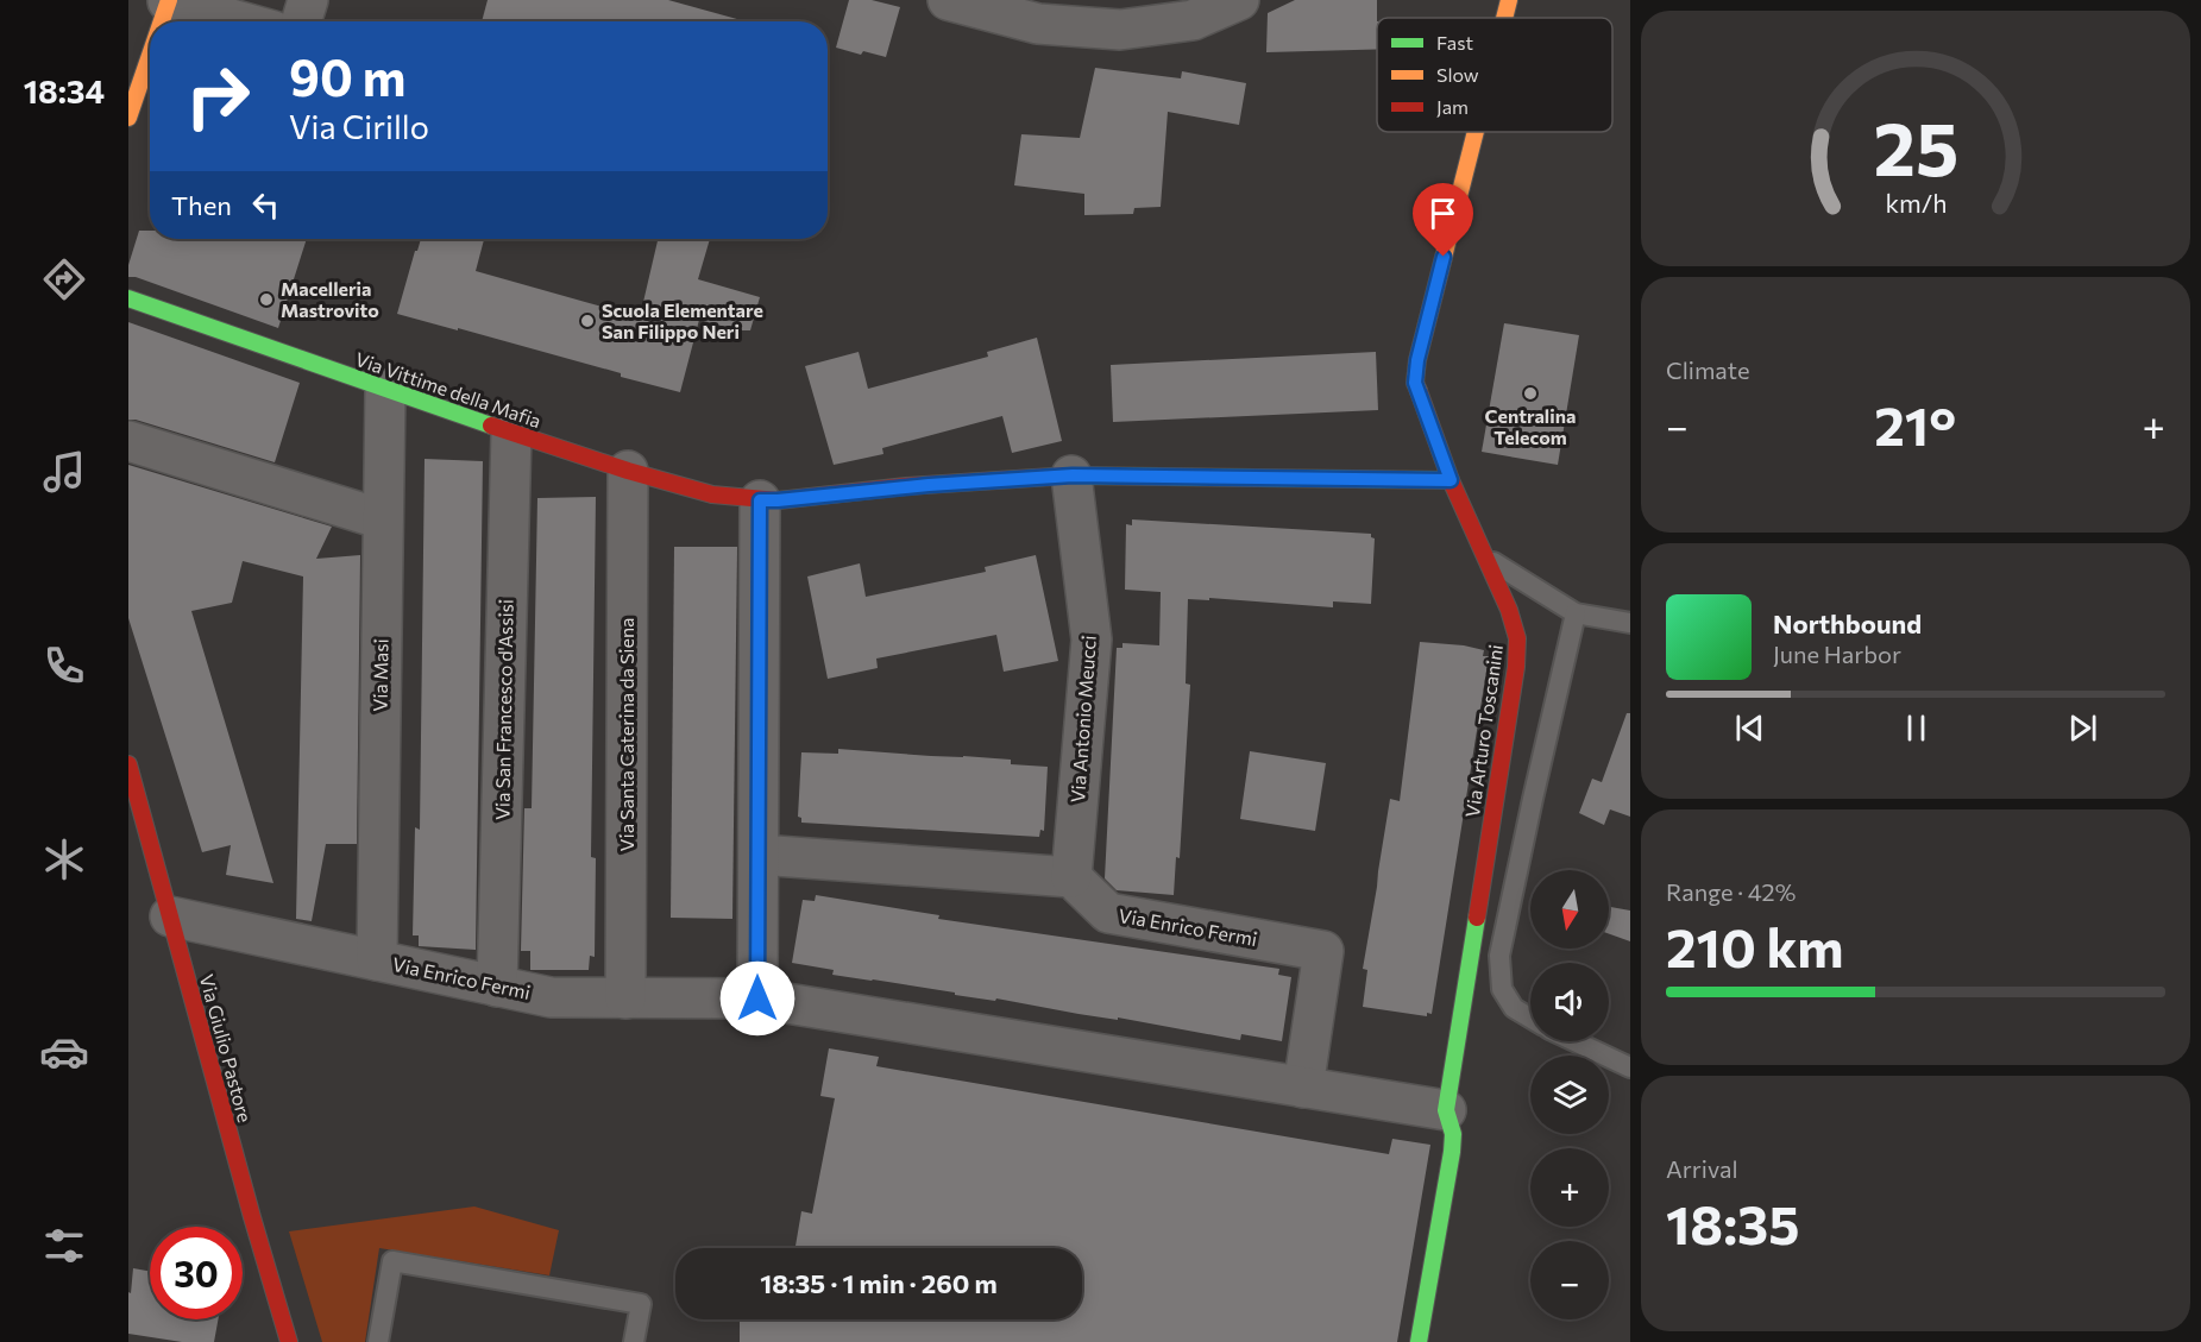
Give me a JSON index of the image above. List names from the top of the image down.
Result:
{
  "streets": {
    "street": [
      "Via Vittime della Mafia",
      "Via Masi",
      "Via San Francesco d'Assisi",
      "Via Antonio Meucci",
      "Via Arturo Toscanini",
      "Via Santa Caterina da Siena",
      "Via Enrico Fermi",
      "Via Giulio Pastore"
    ]
  },
  "crossings": [
    ["Via Vittime della Mafia", "Via Masi"],
    ["Via Vittime della Mafia", "Via San Francesco d'Assisi"],
    ["Via Vittime della Mafia", "Via Antonio Meucci"],
    ["Via Vittime della Mafia", "Via Arturo Toscanini"],
    ["Via Vittime della Mafia", "Via Santa Caterina da Siena"],
    ["Via Masi", "Via Enrico Fermi"],
    ["Via San Francesco d'Assisi", "Via Enrico Fermi"],
    ["Via Antonio Meucci", "Via Enrico Fermi"],
    ["Via Arturo Toscanini", "Via Enrico Fermi"],
    ["Via Santa Caterina da Siena", "Via Enrico Fermi"],
    ["Via Enrico Fermi", "Via Giulio Pastore"]
  ],
  "places": ["Macelleria Mastrovito", "Scuola Elementare San Filippo Neri", "Centralina Telecom"],
  "legend": ["Fast", "Slow", "Jam"],
  "north": "bottom",
  "page": {
    "tabs": "18:34",
    "turn": ["90 m", "Via Cirillo"],
    "then": "Then",
    "tile": [
      "Climate",
      ["Range · 42%", "210 km"],
      ["Arrival", "18:35"]
    ],
    "heat": ["−", "21°", "+"],
    "song": ["Northbound", "June Harbor"],
    "map_buttons": ["+", "−"],
    "limit": "30",
    "trip": "18:35 · 1 min · 260 m",
    "gauge": ["25", "km/h"]
  }
}
